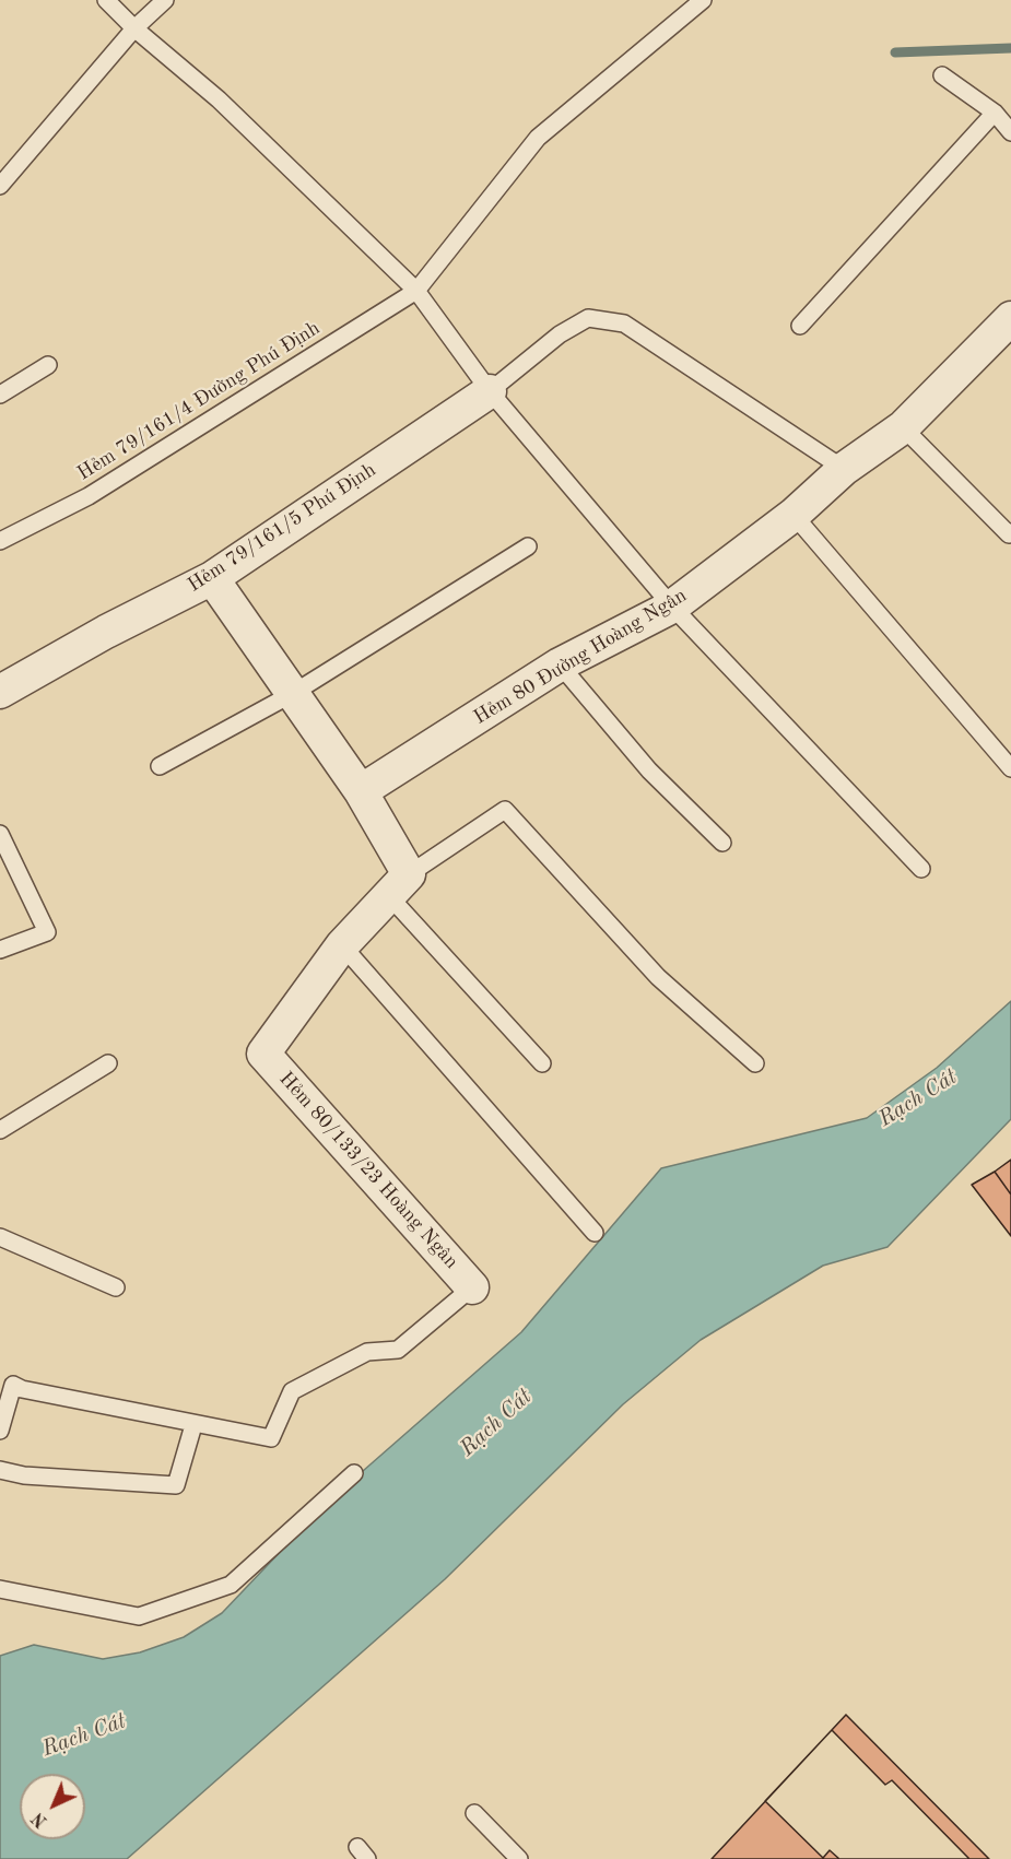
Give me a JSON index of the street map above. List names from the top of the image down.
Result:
{
  "streets": {
    "street": ["Hẻm 79/161/5 Phú Định", "Hẻm 80 Đường Hoàng Ngân", "Hẻm 80/133/23 Hoàng Ngân"],
    "lane": ["Hẻm 79/161/4 Đường Phú Định"]
  },
  "water": ["Rạch Cát"],
  "north": "bottom left"
}
